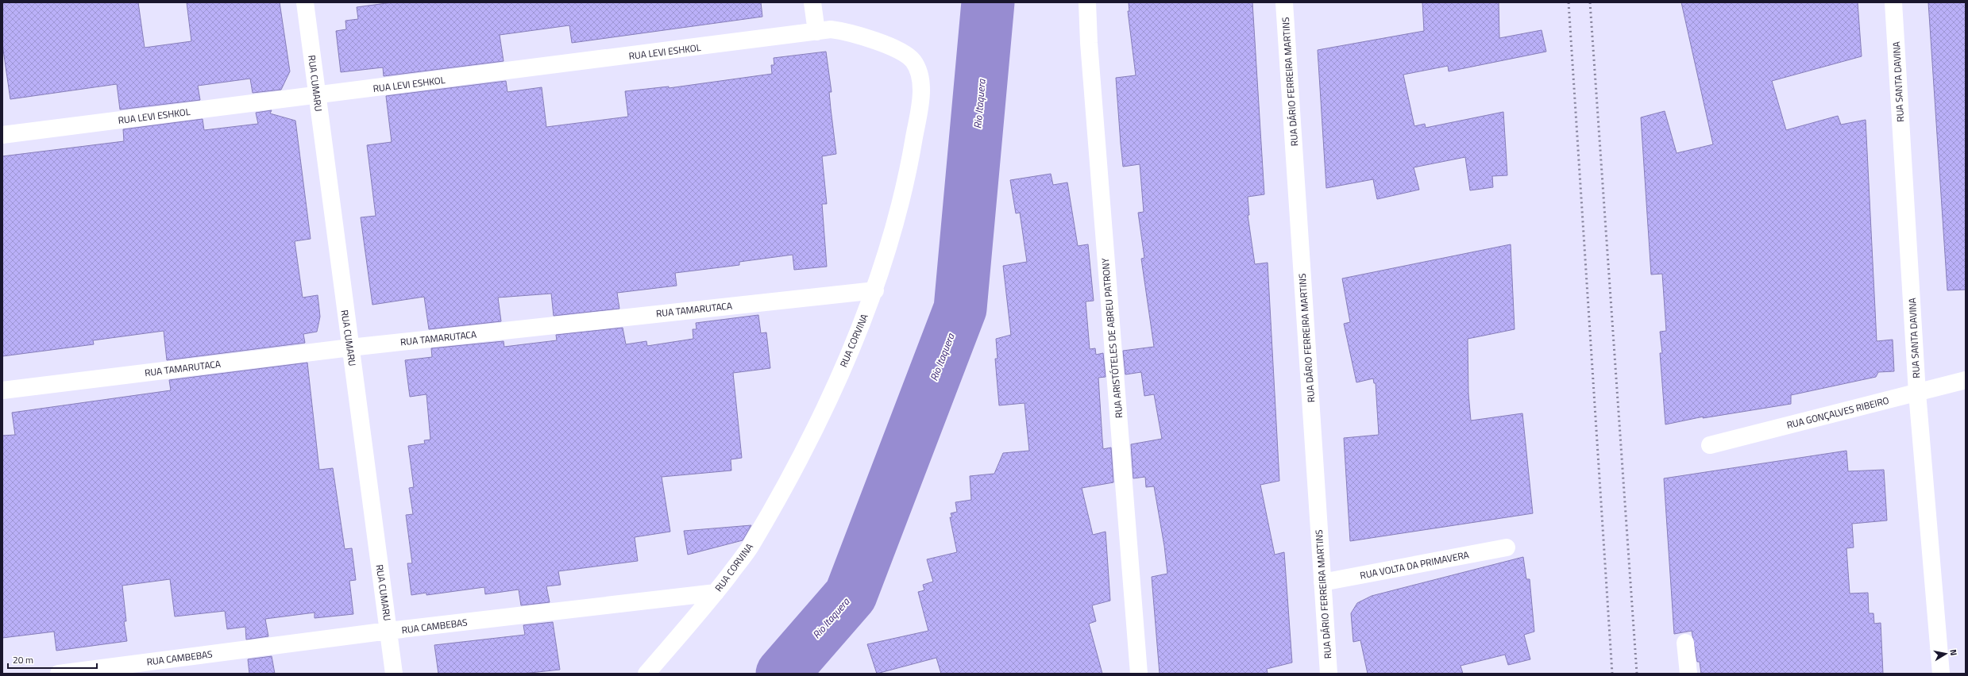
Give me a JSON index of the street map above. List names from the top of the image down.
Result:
{
  "streets": {
    "street": [
      "RUA LEVI ESHKOL",
      "RUA DÁRIO FERREIRA MARTINS",
      "RUA SANTA DAVINA",
      "RUA CUMARU",
      "RUA TAMARUTACA",
      "RUA ARISTÓTELES DE ABREU PATRONY",
      "RUA CORVINA",
      "RUA GONÇALVES RIBEIRO",
      "RUA VOLTA DA PRIMAVERA",
      "RUA CAMBEBAS"
    ]
  },
  "crossings": [
    ["RUA LEVI ESHKOL", "RUA CUMARU"],
    ["RUA LEVI ESHKOL", "RUA CORVINA"],
    ["RUA DÁRIO FERREIRA MARTINS", "RUA VOLTA DA PRIMAVERA"],
    ["RUA SANTA DAVINA", "RUA GONÇALVES RIBEIRO"],
    ["RUA CUMARU", "RUA TAMARUTACA"],
    ["RUA CUMARU", "RUA CAMBEBAS"],
    ["RUA TAMARUTACA", "RUA CORVINA"],
    ["RUA CORVINA", "RUA CAMBEBAS"]
  ],
  "water": ["Rio Itaquera"],
  "scale_bar": "20 m",
  "north": "right"
}
